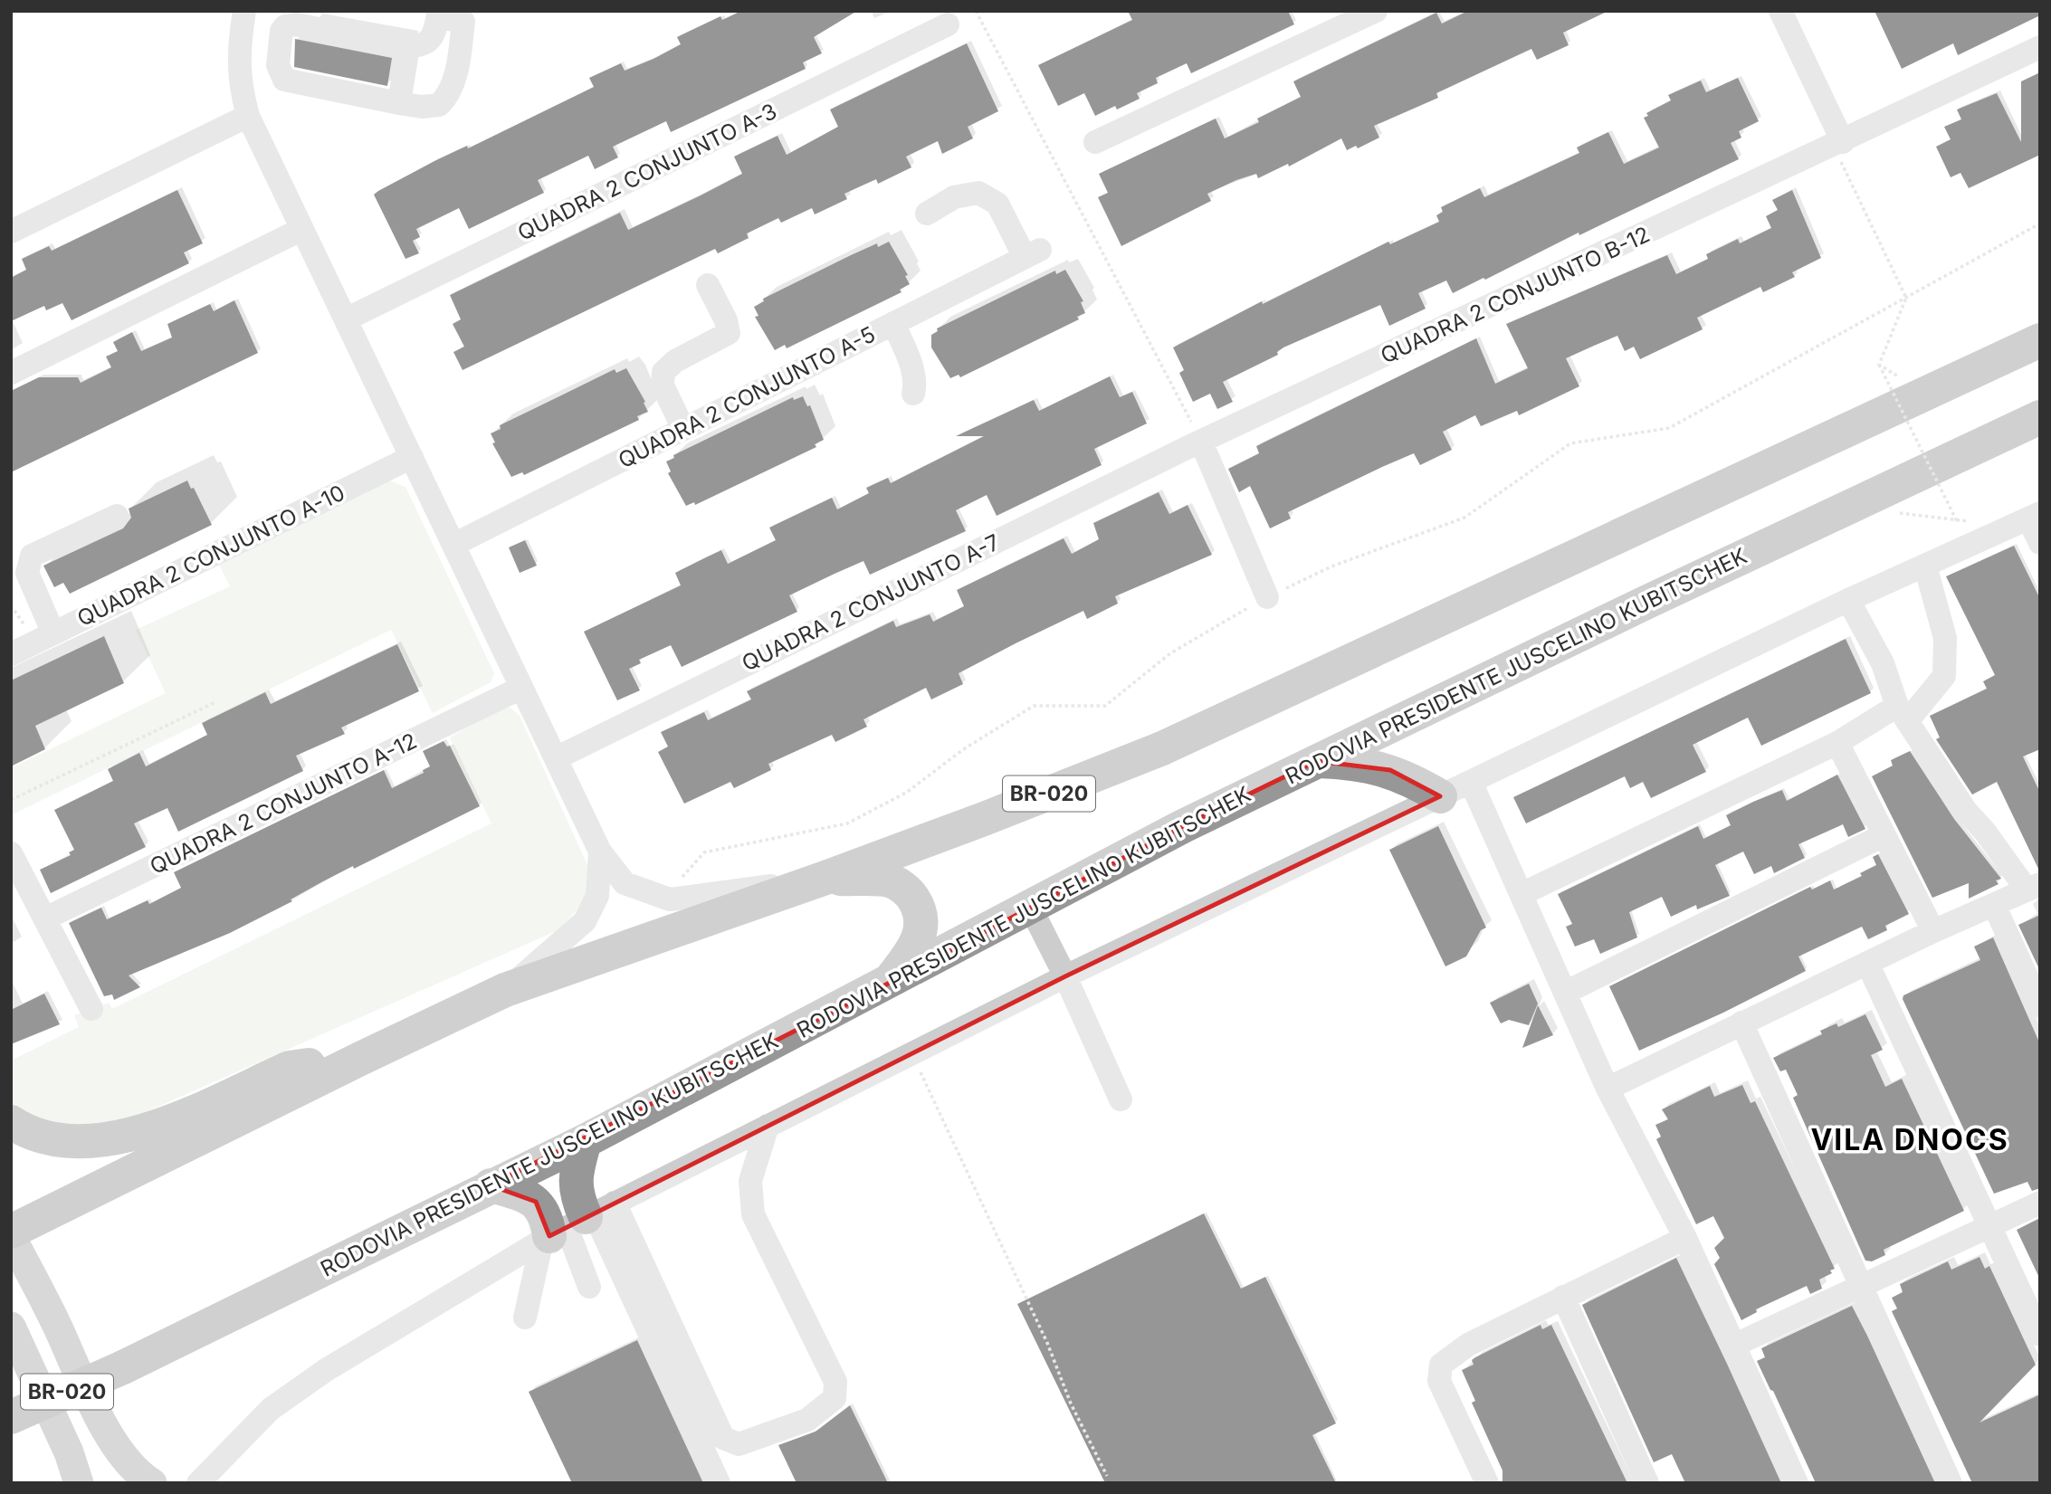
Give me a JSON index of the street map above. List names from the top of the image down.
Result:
{
  "streets": {
    "highway": ["RODOVIA PRESIDENTE JUSCELINO KUBITSCHEK", "BR-020"],
    "street": [
      "QUADRA 2 CONJUNTO A-3",
      "QUADRA 2 CONJUNTO B-12",
      "QUADRA 2 CONJUNTO A-5",
      "QUADRA 2 CONJUNTO A-10",
      "QUADRA 2 CONJUNTO A-7",
      "QUADRA 2 CONJUNTO A-12"
    ]
  },
  "crossings": [
    ["QUADRA 2 CONJUNTO B-12", "QUADRA 2 CONJUNTO A-7"]
  ],
  "districts": ["VILA DNOCS"]
}
